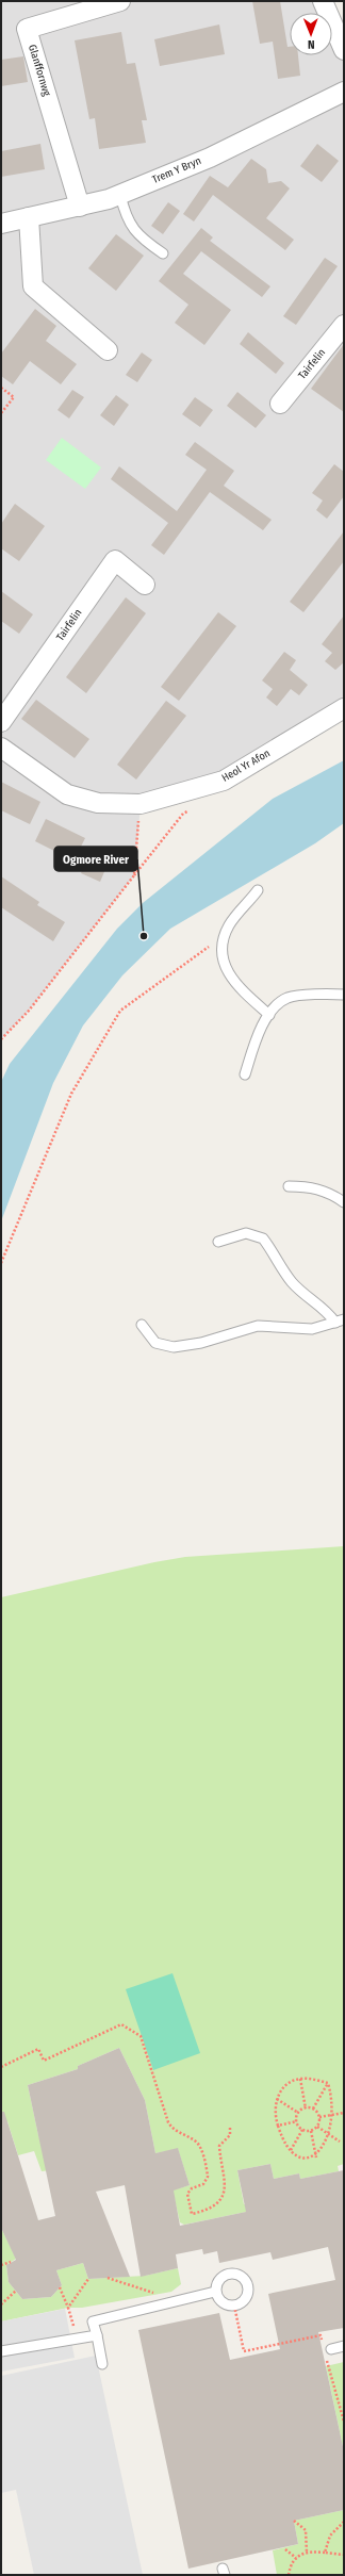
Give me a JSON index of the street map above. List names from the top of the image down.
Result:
{
  "streets": {
    "street": [
      "Glanffornwg",
      "Trem Y Bryn",
      "Tairfelin",
      "Heol Yr Afon"
    ]
  },
  "crossings": [
    ["Glanffornwg", "Trem Y Bryn"]
  ],
  "places": ["Ogmore River"],
  "north": "bottom"
}
